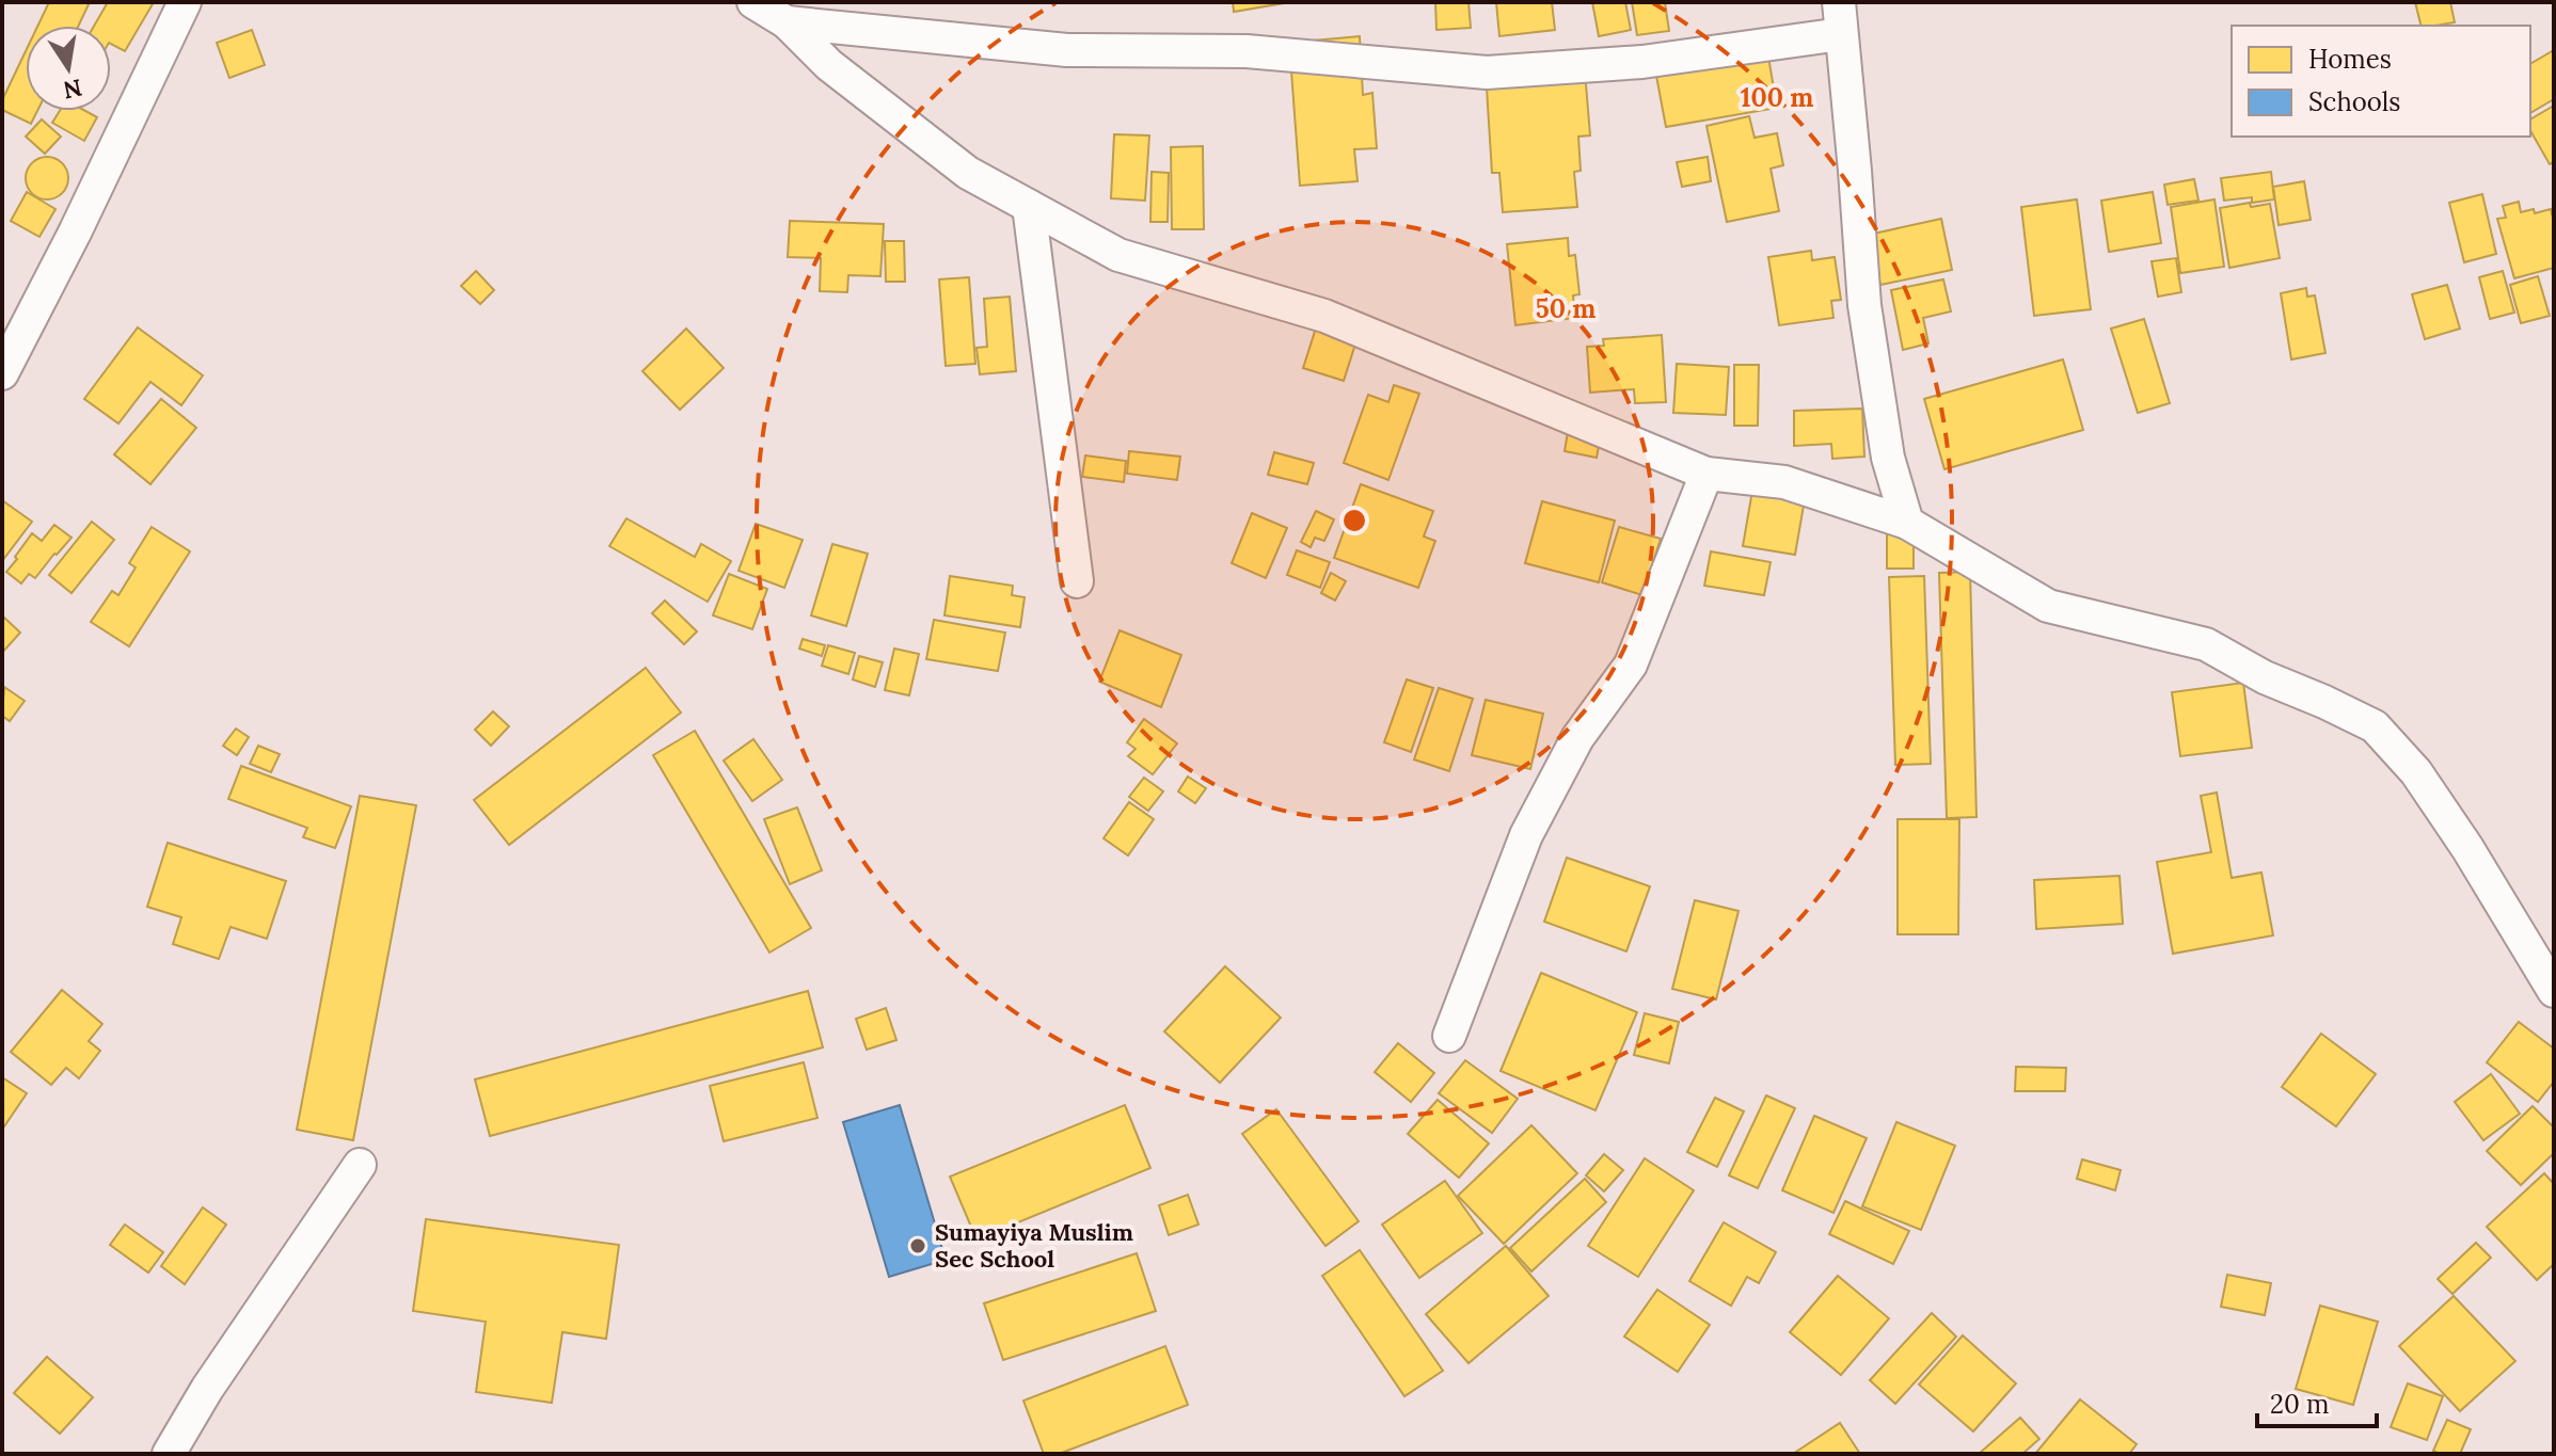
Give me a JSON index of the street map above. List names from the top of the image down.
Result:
{
  "places": ["Sumayiya Muslim Sec School"],
  "legend": ["Homes", "Schools"],
  "scale_bar": "20 m",
  "north": "bottom",
  "rings": ["100 m", "50 m"]
}
